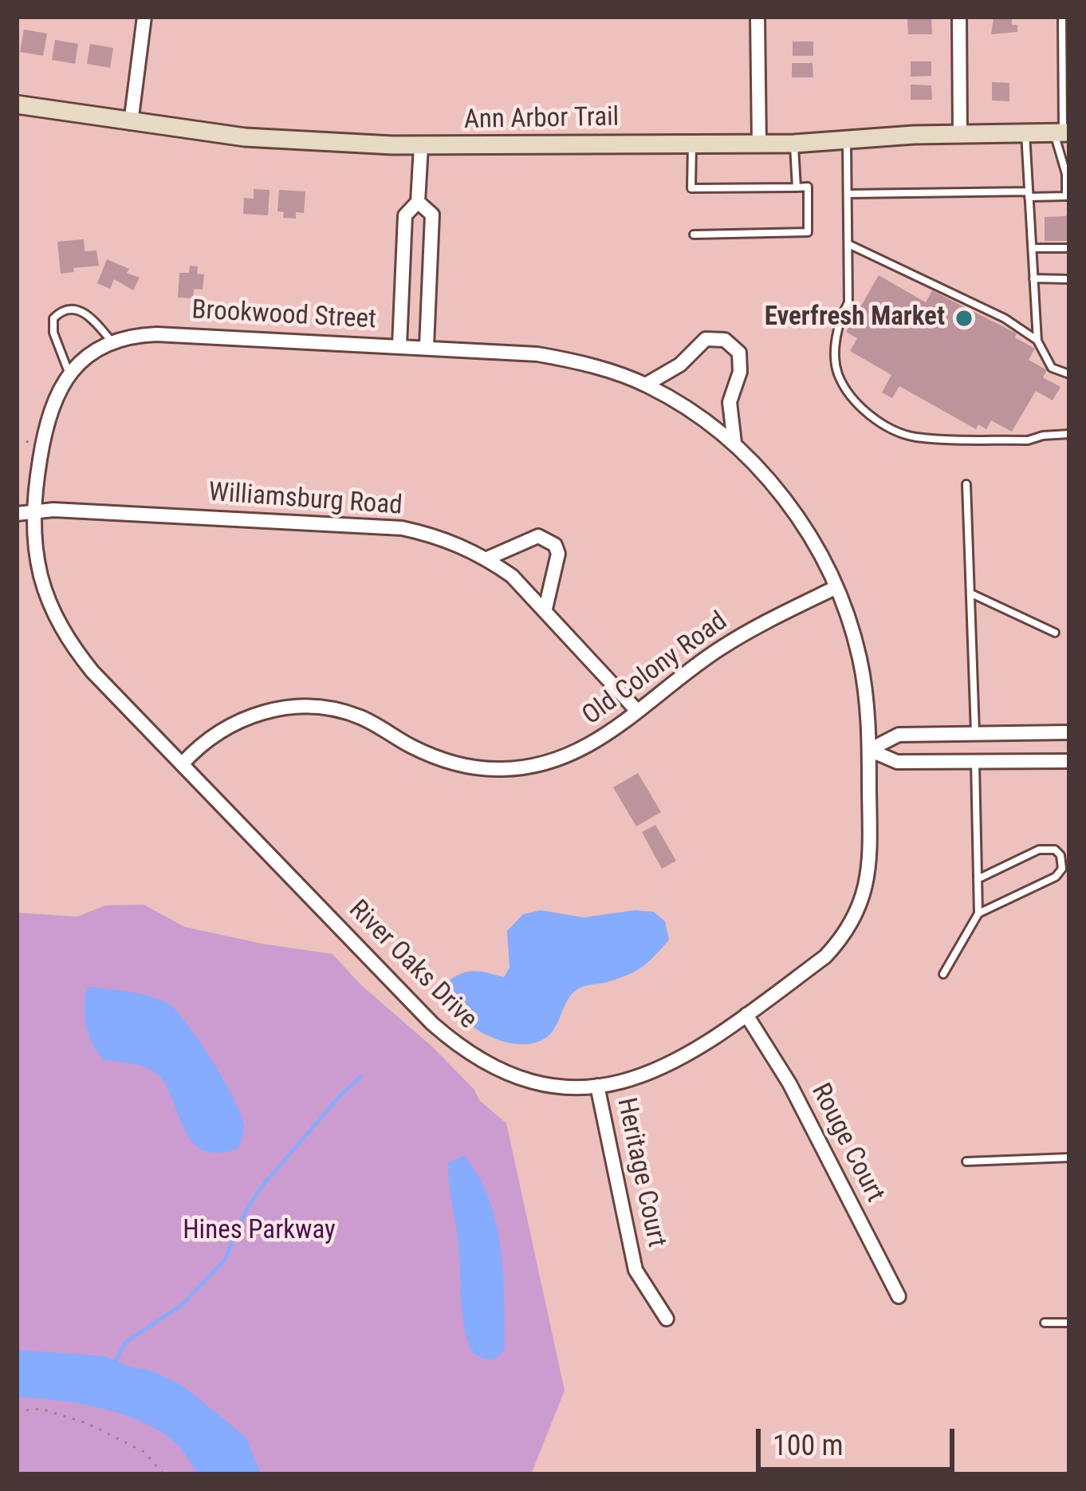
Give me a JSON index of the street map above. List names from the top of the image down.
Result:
{
  "streets": {
    "street": [
      "Ann Arbor Trail",
      "Brookwood Street",
      "Williamsburg Road",
      "Old Colony Road",
      "River Oaks Drive",
      "Rouge Court",
      "Heritage Court"
    ]
  },
  "crossings": [
    ["Brookwood Street", "Williamsburg Road"],
    ["Brookwood Street", "Old Colony Road"],
    ["Brookwood Street", "River Oaks Drive"],
    ["Williamsburg Road", "Old Colony Road"],
    ["Williamsburg Road", "River Oaks Drive"],
    ["Old Colony Road", "River Oaks Drive"],
    ["River Oaks Drive", "Rouge Court"],
    ["River Oaks Drive", "Heritage Court"]
  ],
  "parks": ["Hines Parkway"],
  "places": ["Everfresh Market"],
  "scale_bar": "100 m"
}
